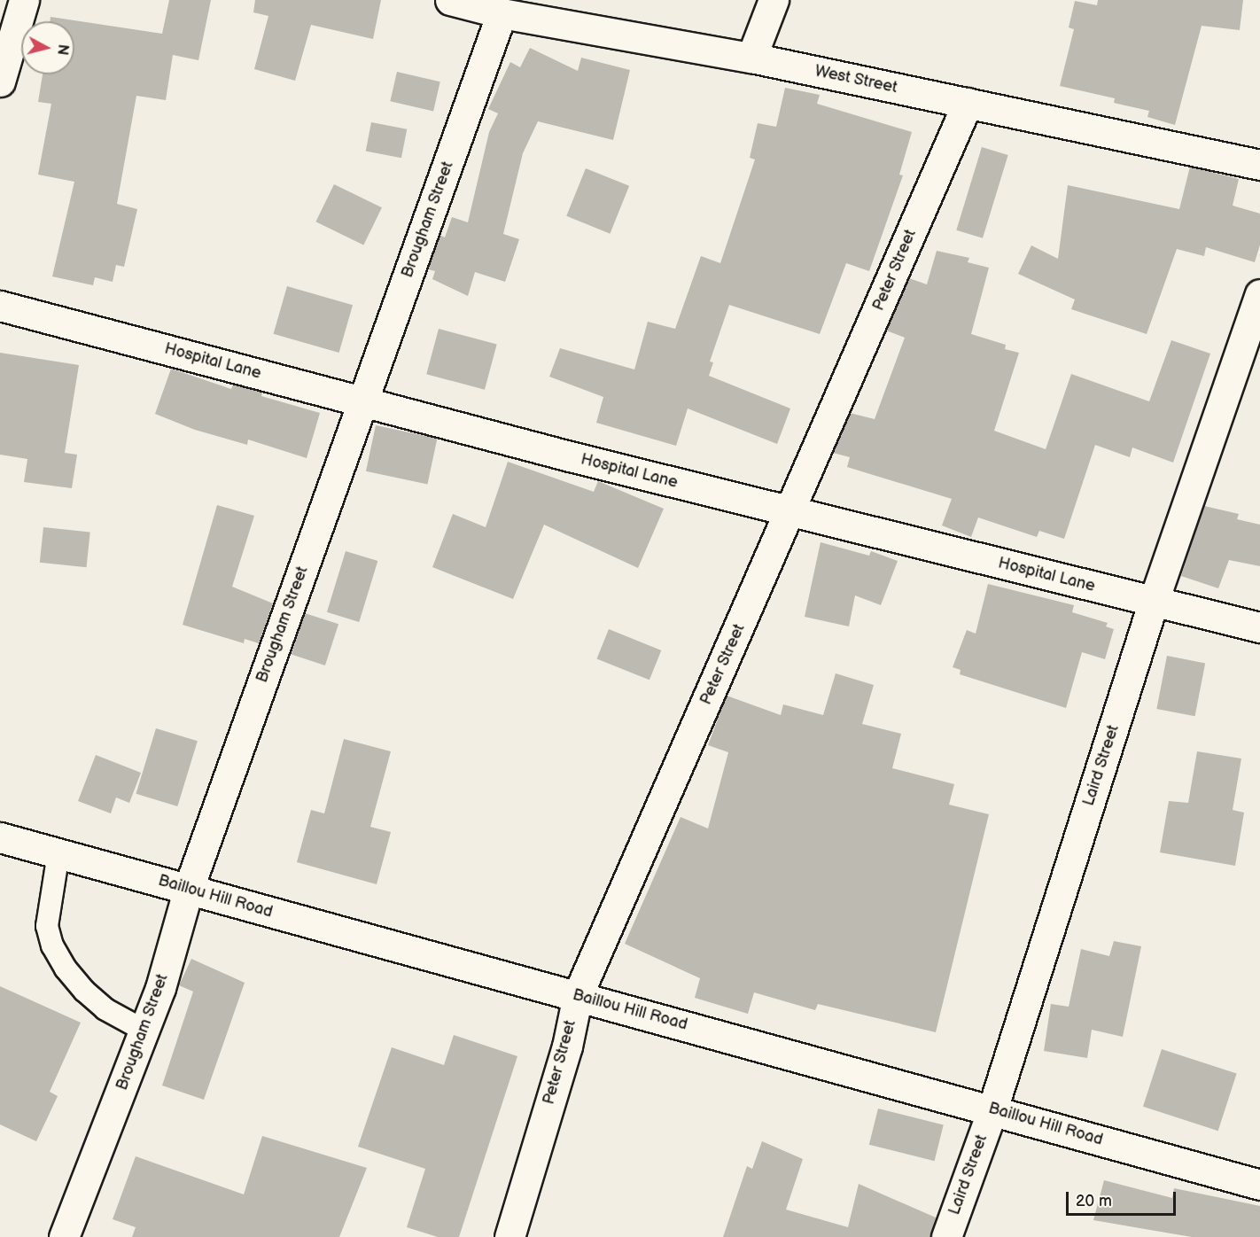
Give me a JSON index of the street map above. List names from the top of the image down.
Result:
{
  "streets": {
    "street": [
      "West Street",
      "Brougham Street",
      "Peter Street",
      "Hospital Lane",
      "Laird Street",
      "Baillou Hill Road"
    ]
  },
  "crossings": [
    ["West Street", "Brougham Street"],
    ["West Street", "Peter Street"],
    ["Brougham Street", "Hospital Lane"],
    ["Brougham Street", "Baillou Hill Road"],
    ["Peter Street", "Hospital Lane"],
    ["Peter Street", "Baillou Hill Road"],
    ["Hospital Lane", "Laird Street"],
    ["Laird Street", "Baillou Hill Road"]
  ],
  "scale_bar": "20 m",
  "north": "right"
}
